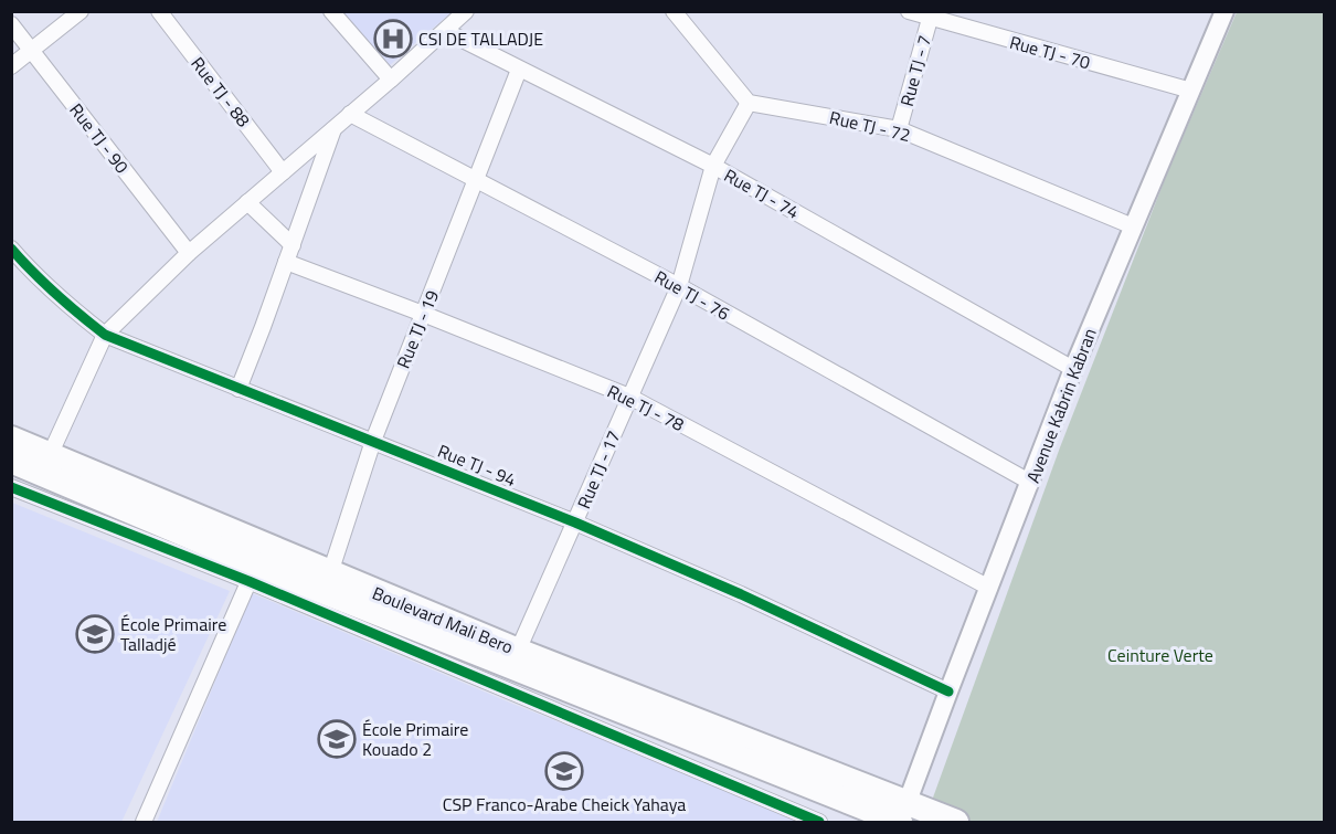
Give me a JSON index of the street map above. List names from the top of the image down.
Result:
{
  "streets": {
    "main road": ["Boulevard Mali Bero"],
    "street": [
      "Rue TJ - 70",
      "Rue TJ - 7",
      "Rue TJ - 88",
      "Rue TJ - 72",
      "Rue TJ - 90",
      "Rue TJ - 74",
      "Rue TJ - 76",
      "Rue TJ - 19",
      "Avenue Kabrin Kabran",
      "Rue TJ - 78",
      "Rue TJ - 94",
      "Rue TJ - 17"
    ]
  },
  "crossings": [
    ["Rue TJ - 70", "Rue TJ - 7"],
    ["Rue TJ - 70", "Avenue Kabrin Kabran"],
    ["Rue TJ - 7", "Rue TJ - 72"],
    ["Rue TJ - 72", "Avenue Kabrin Kabran"],
    ["Rue TJ - 72", "Rue TJ - 17"],
    ["Rue TJ - 74", "Rue TJ - 19"],
    ["Rue TJ - 74", "Avenue Kabrin Kabran"],
    ["Rue TJ - 74", "Rue TJ - 17"],
    ["Rue TJ - 76", "Rue TJ - 19"],
    ["Rue TJ - 76", "Avenue Kabrin Kabran"],
    ["Rue TJ - 76", "Rue TJ - 17"],
    ["Rue TJ - 19", "Rue TJ - 78"],
    ["Rue TJ - 19", "Rue TJ - 94"],
    ["Rue TJ - 19", "Boulevard Mali Bero"],
    ["Avenue Kabrin Kabran", "Rue TJ - 78"],
    ["Avenue Kabrin Kabran", "Rue TJ - 94"],
    ["Rue TJ - 78", "Rue TJ - 17"],
    ["Rue TJ - 94", "Rue TJ - 17"],
    ["Rue TJ - 17", "Boulevard Mali Bero"]
  ],
  "parks": ["Ceinture Verte"],
  "places": {
    "hospital": ["CSI DE TALLADJE"],
    "school or university": ["École Primaire Talladjé", "École Primaire Kouado 2", "CSP Franco-Arabe Cheick Yahaya"]
  }
}
